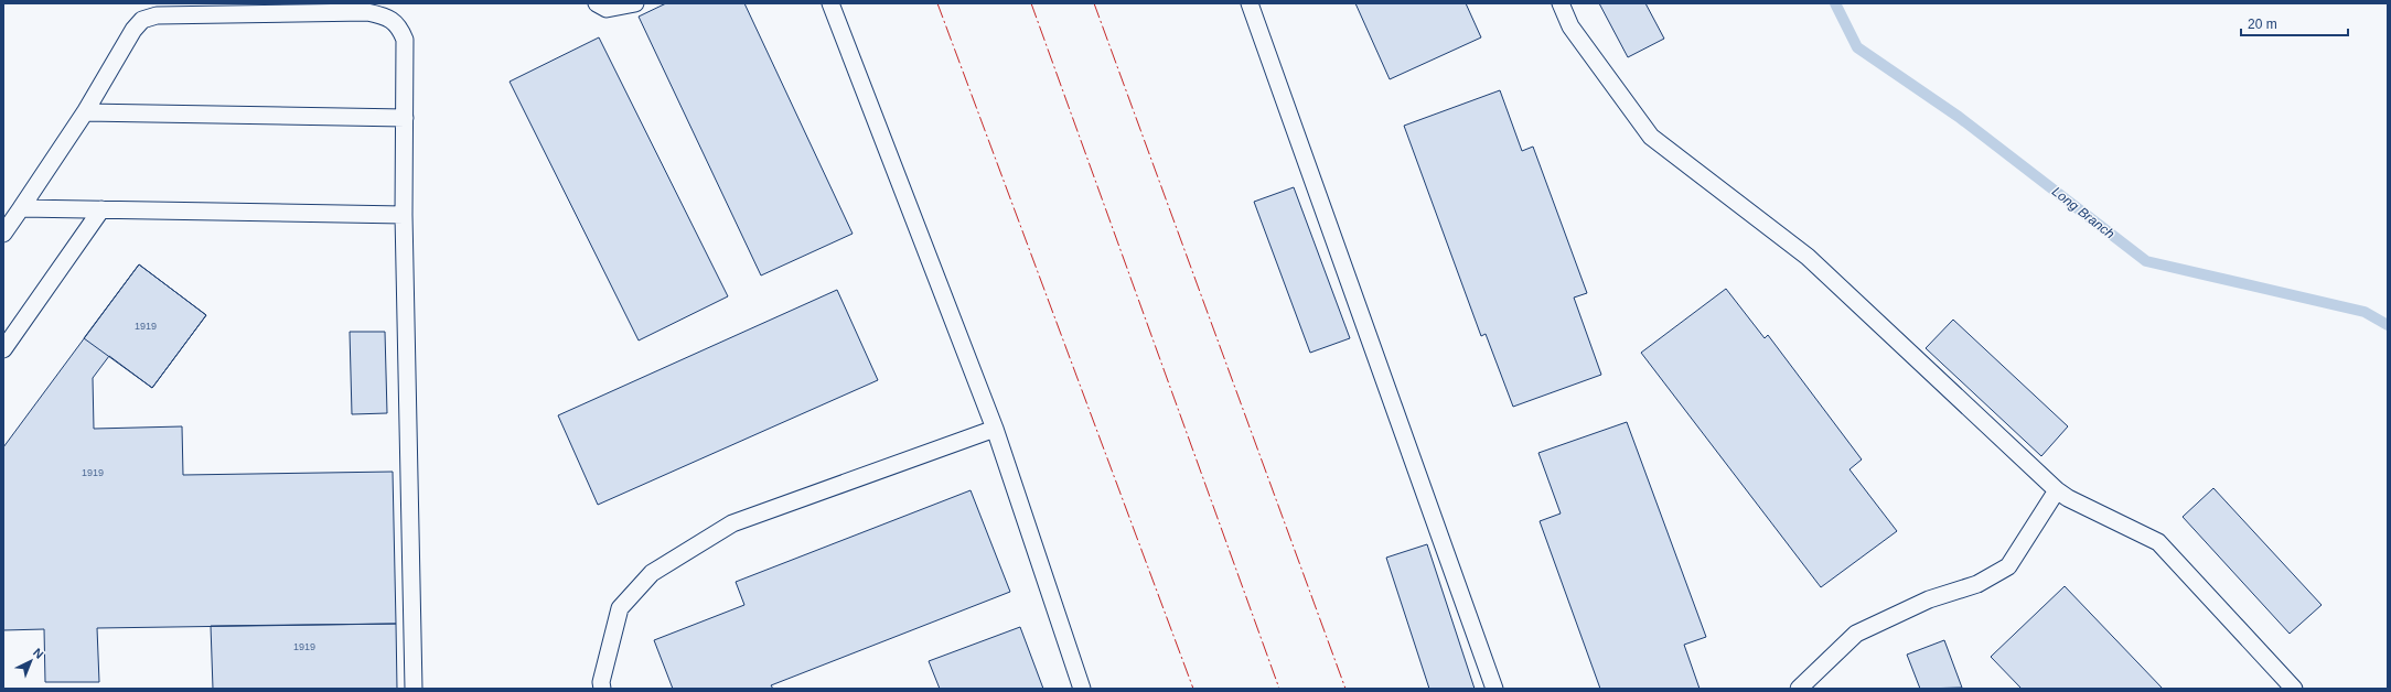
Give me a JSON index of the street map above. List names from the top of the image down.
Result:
{
  "water": ["Long Branch"],
  "house_numbers": ["1919", "1919", "1919"],
  "scale_bar": "20 m",
  "north": "top right"
}
